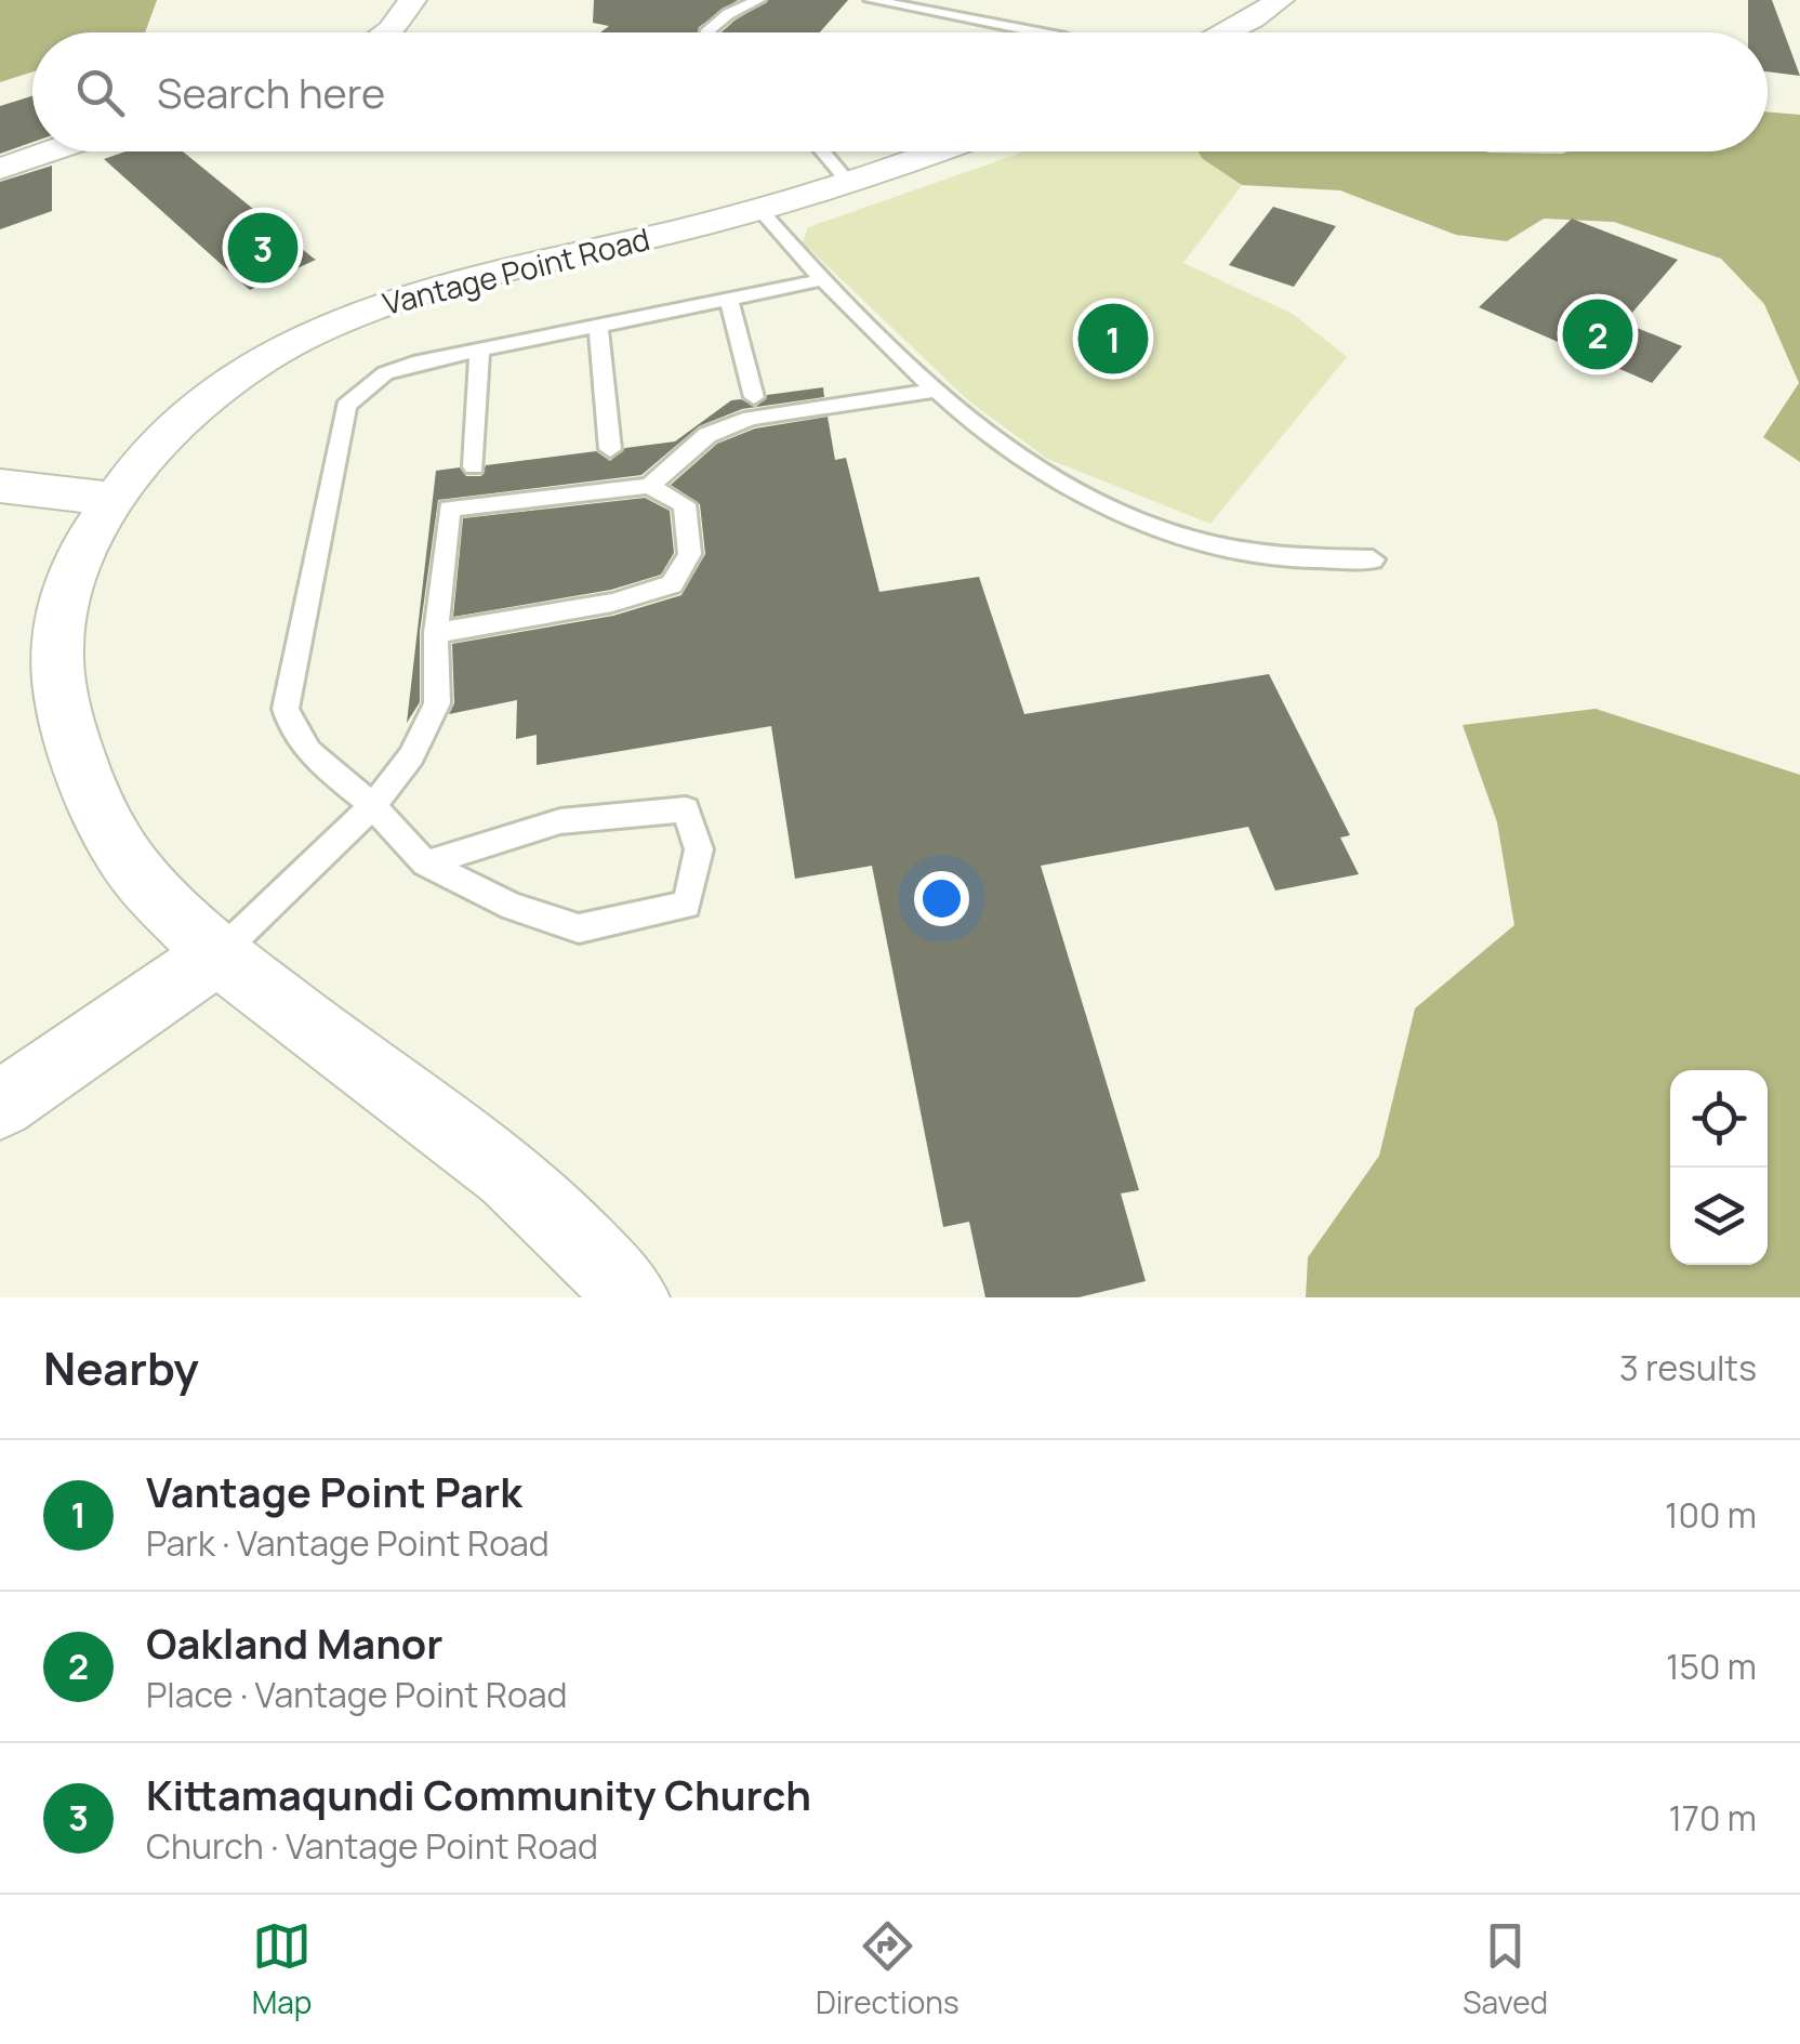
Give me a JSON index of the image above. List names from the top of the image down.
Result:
{
  "streets": {
    "street": ["Vantage Point Road"]
  },
  "page": {
    "search": "Search here",
    "pins": ["3", "2", "1"],
    "heading": ["Nearby", "3 results"],
    "list": [
      {
        "mark": "1",
        "name": "Vantage Point Park",
        "note": "Park · Vantage Point Road",
        "value": "100 m"
      },
      {
        "mark": "2",
        "name": "Oakland Manor",
        "note": "Place · Vantage Point Road",
        "value": "150 m"
      },
      {
        "mark": "3",
        "name": "Kittamaqundi Community Church",
        "note": "Church · Vantage Point Road",
        "value": "170 m"
      }
    ],
    "nav": ["Map", "Directions", "Saved"]
  }
}
